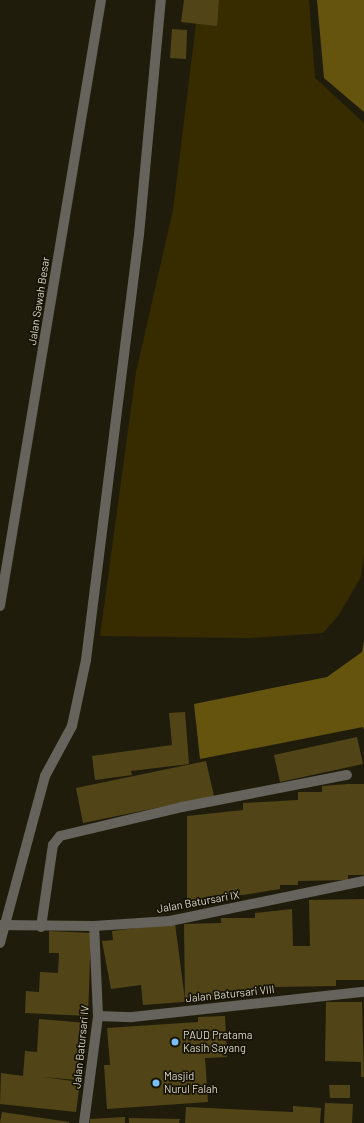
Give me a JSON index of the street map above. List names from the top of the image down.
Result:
{
  "streets": {
    "street": [
      "Jalan Sawah Besar",
      "Jalan Batursari IX",
      "Jalan Batursari VIII",
      "Jalan Batursari IV"
    ]
  },
  "crossings": [
    ["Jalan Batursari IX", "Jalan Batursari IV"],
    ["Jalan Batursari VIII", "Jalan Batursari IV"]
  ],
  "places": ["PAUD Pratama Kasih Sayang", "Masjid Nurul Falah"]
}
